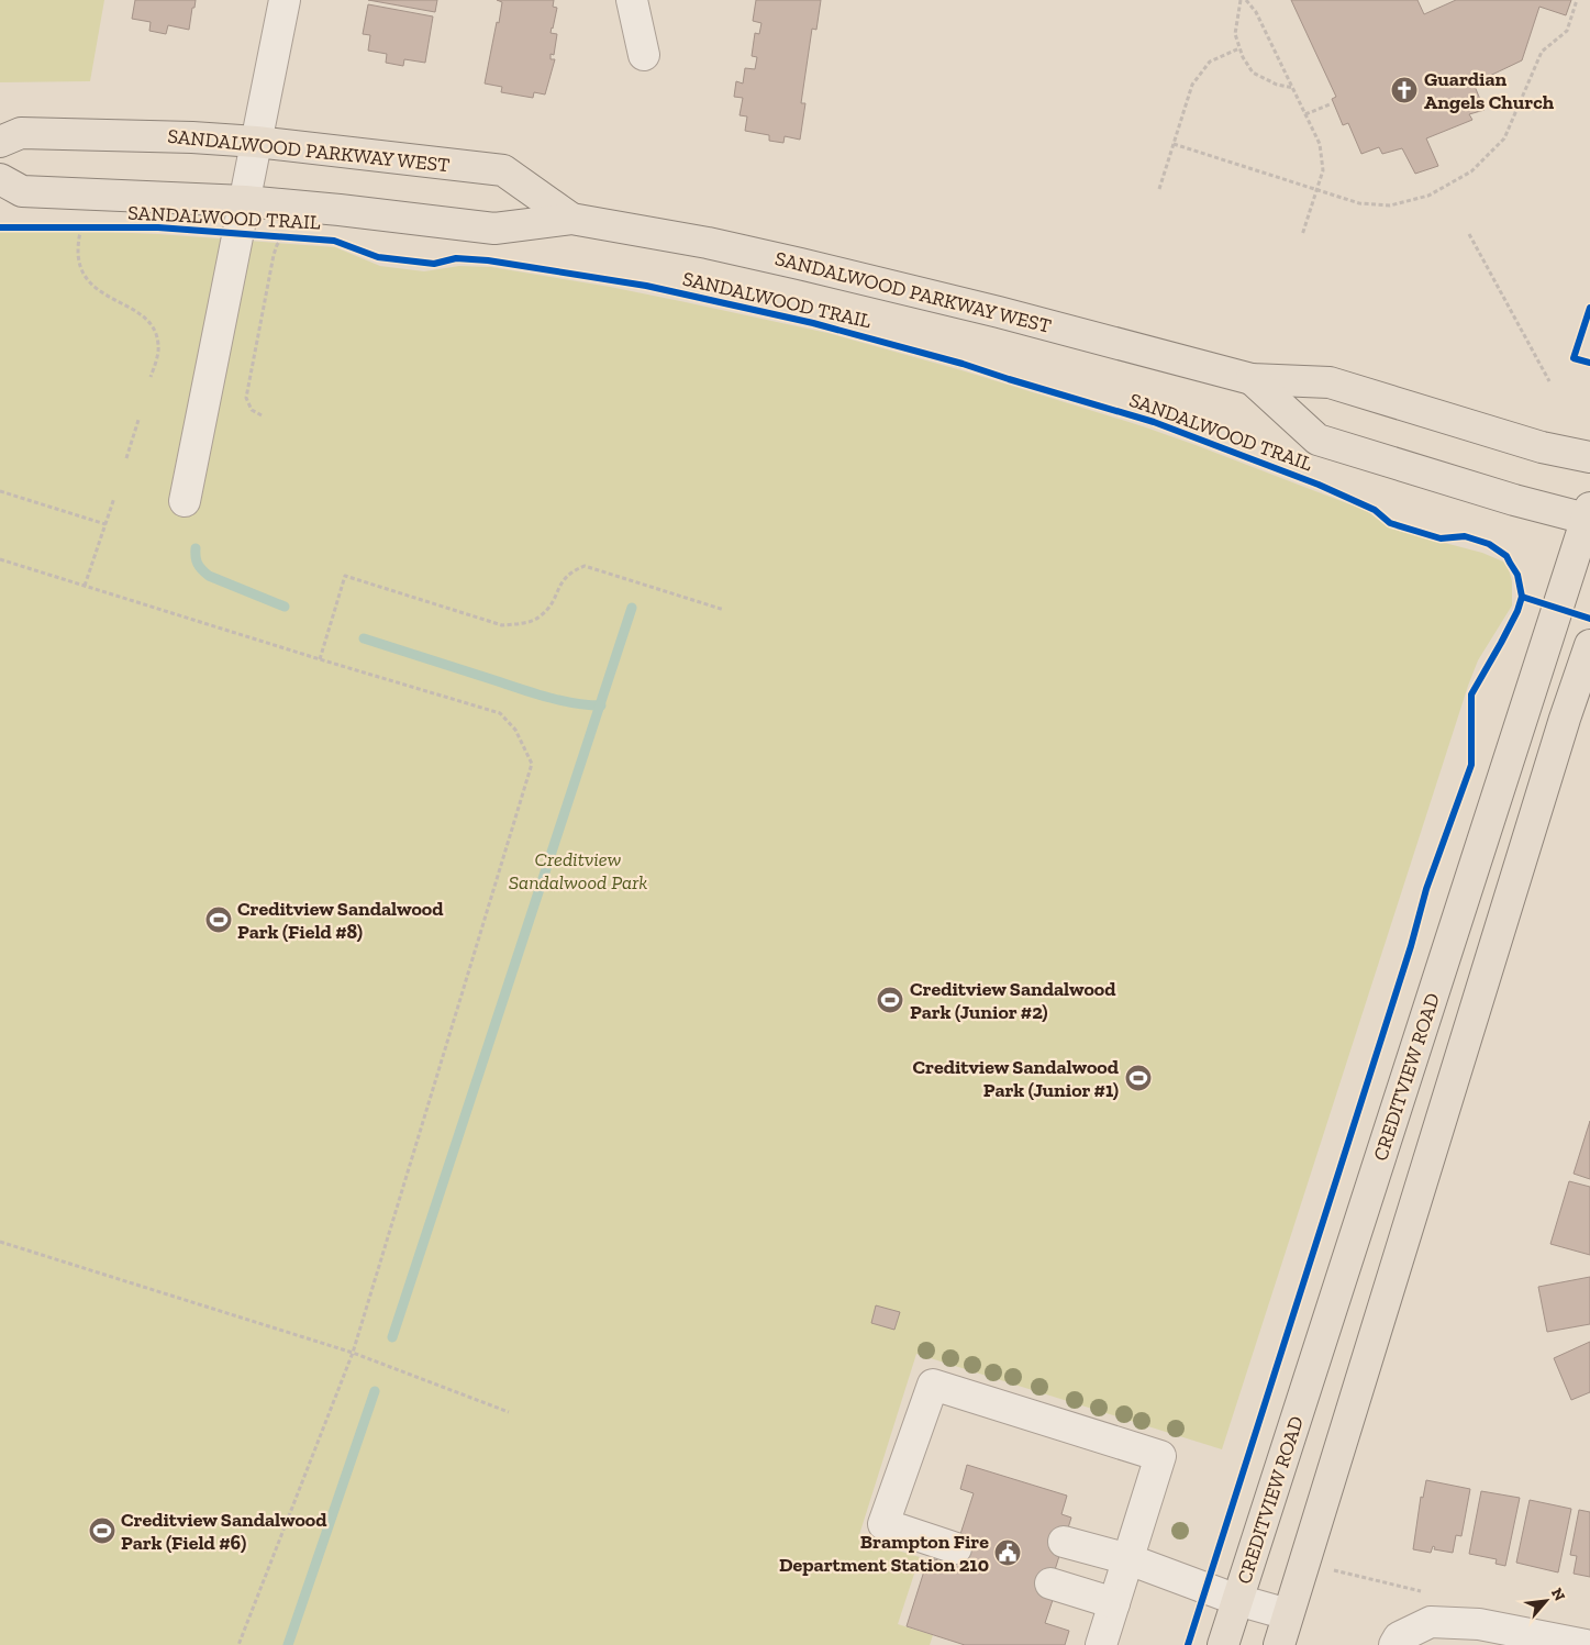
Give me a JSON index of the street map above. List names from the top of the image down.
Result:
{
  "streets": {
    "main road": ["SANDALWOOD PARKWAY WEST", "CREDITVIEW ROAD"],
    "cycle path": ["SANDALWOOD TRAIL"]
  },
  "crossings": [
    ["SANDALWOOD PARKWAY WEST", "CREDITVIEW ROAD"]
  ],
  "parks": ["Creditview Sandalwood Park"],
  "places": {
    "church": ["Guardian Angels Church"],
    "sports": [
      "Creditview Sandalwood Park (Field #8)",
      "Creditview Sandalwood Park (Junior #2)",
      "Creditview Sandalwood Park (Junior #1)",
      "Creditview Sandalwood Park (Field #6)"
    ],
    "public building": ["Brampton Fire Department Station 210"]
  },
  "north": "top right"
}
